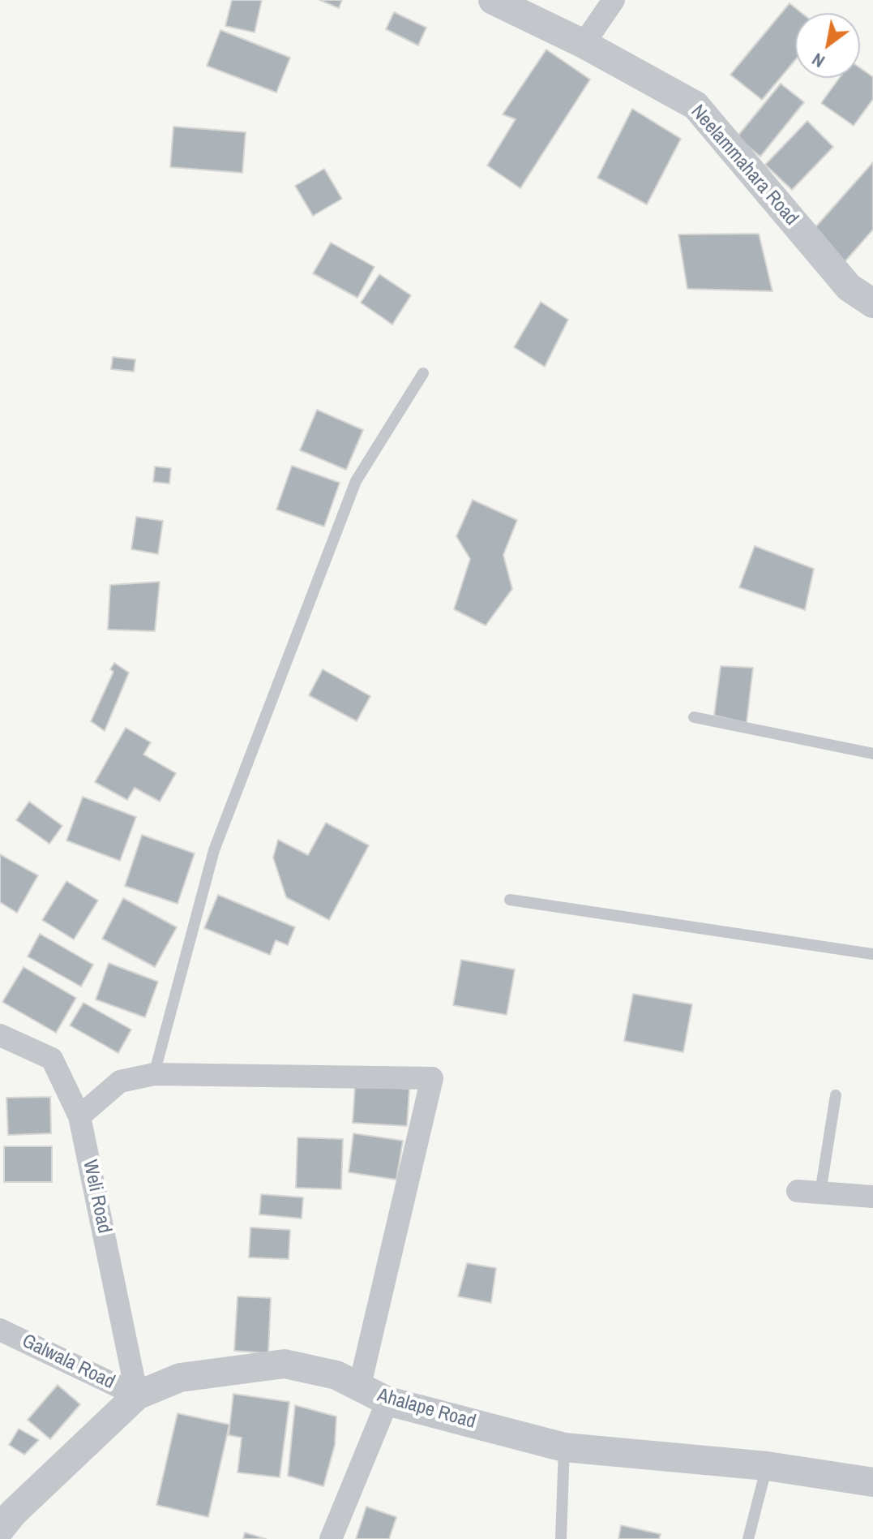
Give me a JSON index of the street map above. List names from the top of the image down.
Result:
{
  "streets": {
    "street": [
      "Neelammahara Road",
      "Weli Road",
      "Galwala Road",
      "Ahalape Road"
    ]
  },
  "crossings": [
    ["Weli Road", "Galwala Road"],
    ["Weli Road", "Ahalape Road"],
    ["Galwala Road", "Ahalape Road"]
  ],
  "north": "bottom left"
}
